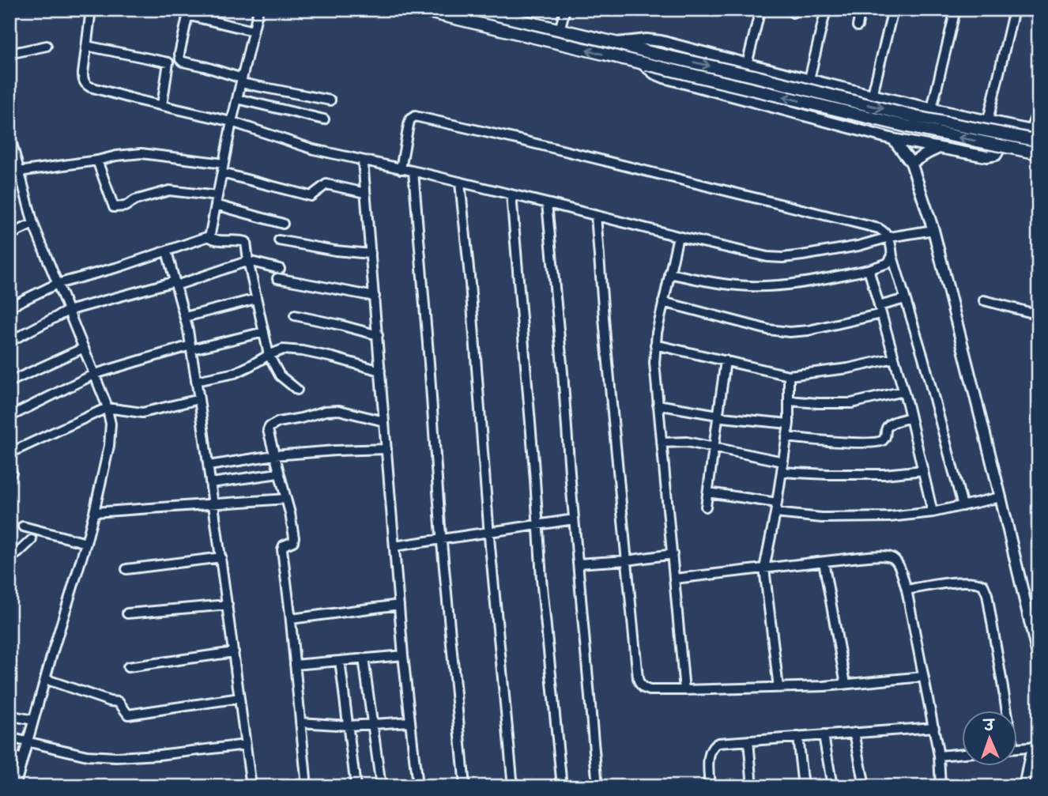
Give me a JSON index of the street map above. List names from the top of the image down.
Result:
{
  "north": "top"
}
